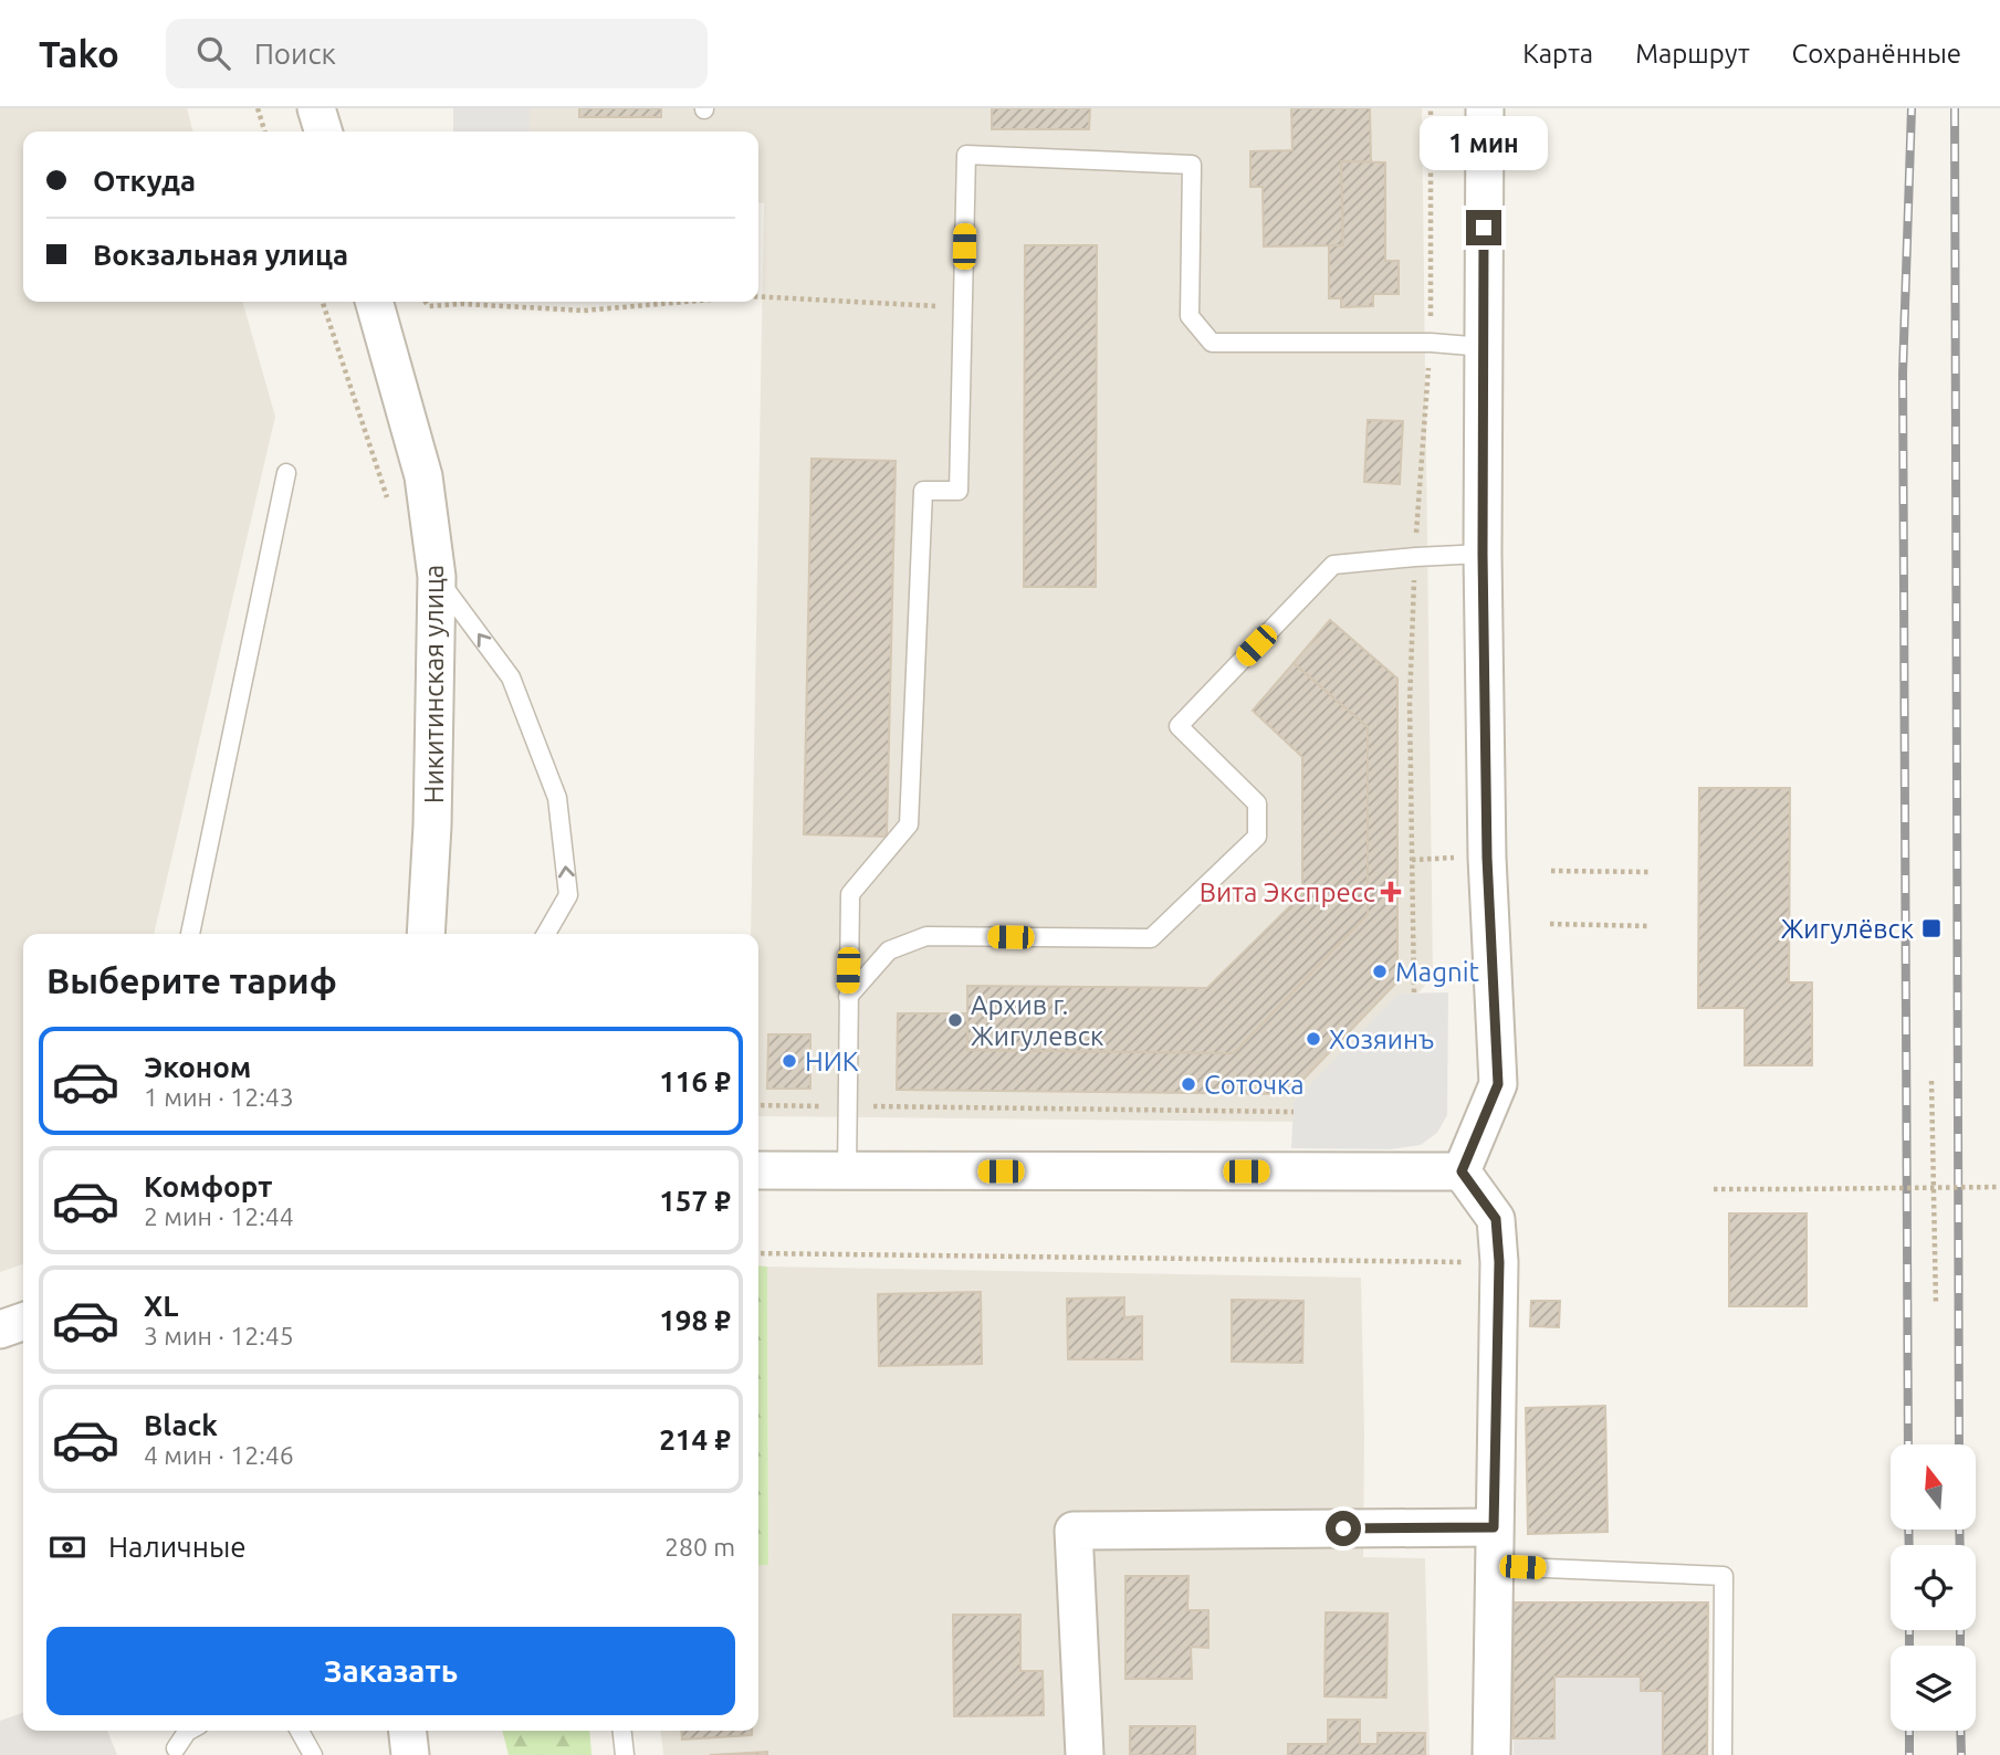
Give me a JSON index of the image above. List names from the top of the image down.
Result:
{
  "streets": {
    "street": ["Никитинская улица"]
  },
  "places": {
    "health": ["Вита Экспресс"],
    "transit": ["Жигулёвск"],
    "other": [
      "Magnit",
      "Архив г. Жигулевск",
      "Хозяинъ",
      "НИК",
      "Соточка"
    ]
  },
  "north": "top",
  "page": {
    "header": "Tako",
    "search": "Поиск",
    "nav": ["Карта", "Маршрут", "Сохранённые"],
    "bubble": "1 мин",
    "banner": ["Откуда", "Вокзальная улица"],
    "heading": "Выберите тариф",
    "list": [
      {
        "name": "Эконом",
        "note": "1 мин · 12:43",
        "value": "116 ₽"
      },
      {
        "name": "Комфорт",
        "note": "2 мин · 12:44",
        "value": "157 ₽"
      },
      {
        "name": "XL",
        "note": "3 мин · 12:45",
        "value": "198 ₽"
      },
      {
        "name": "Black",
        "note": "4 мин · 12:46",
        "value": "214 ₽"
      }
    ],
    "pay": ["Наличные", "280 m"],
    "buttons": "Заказать"
  }
}
